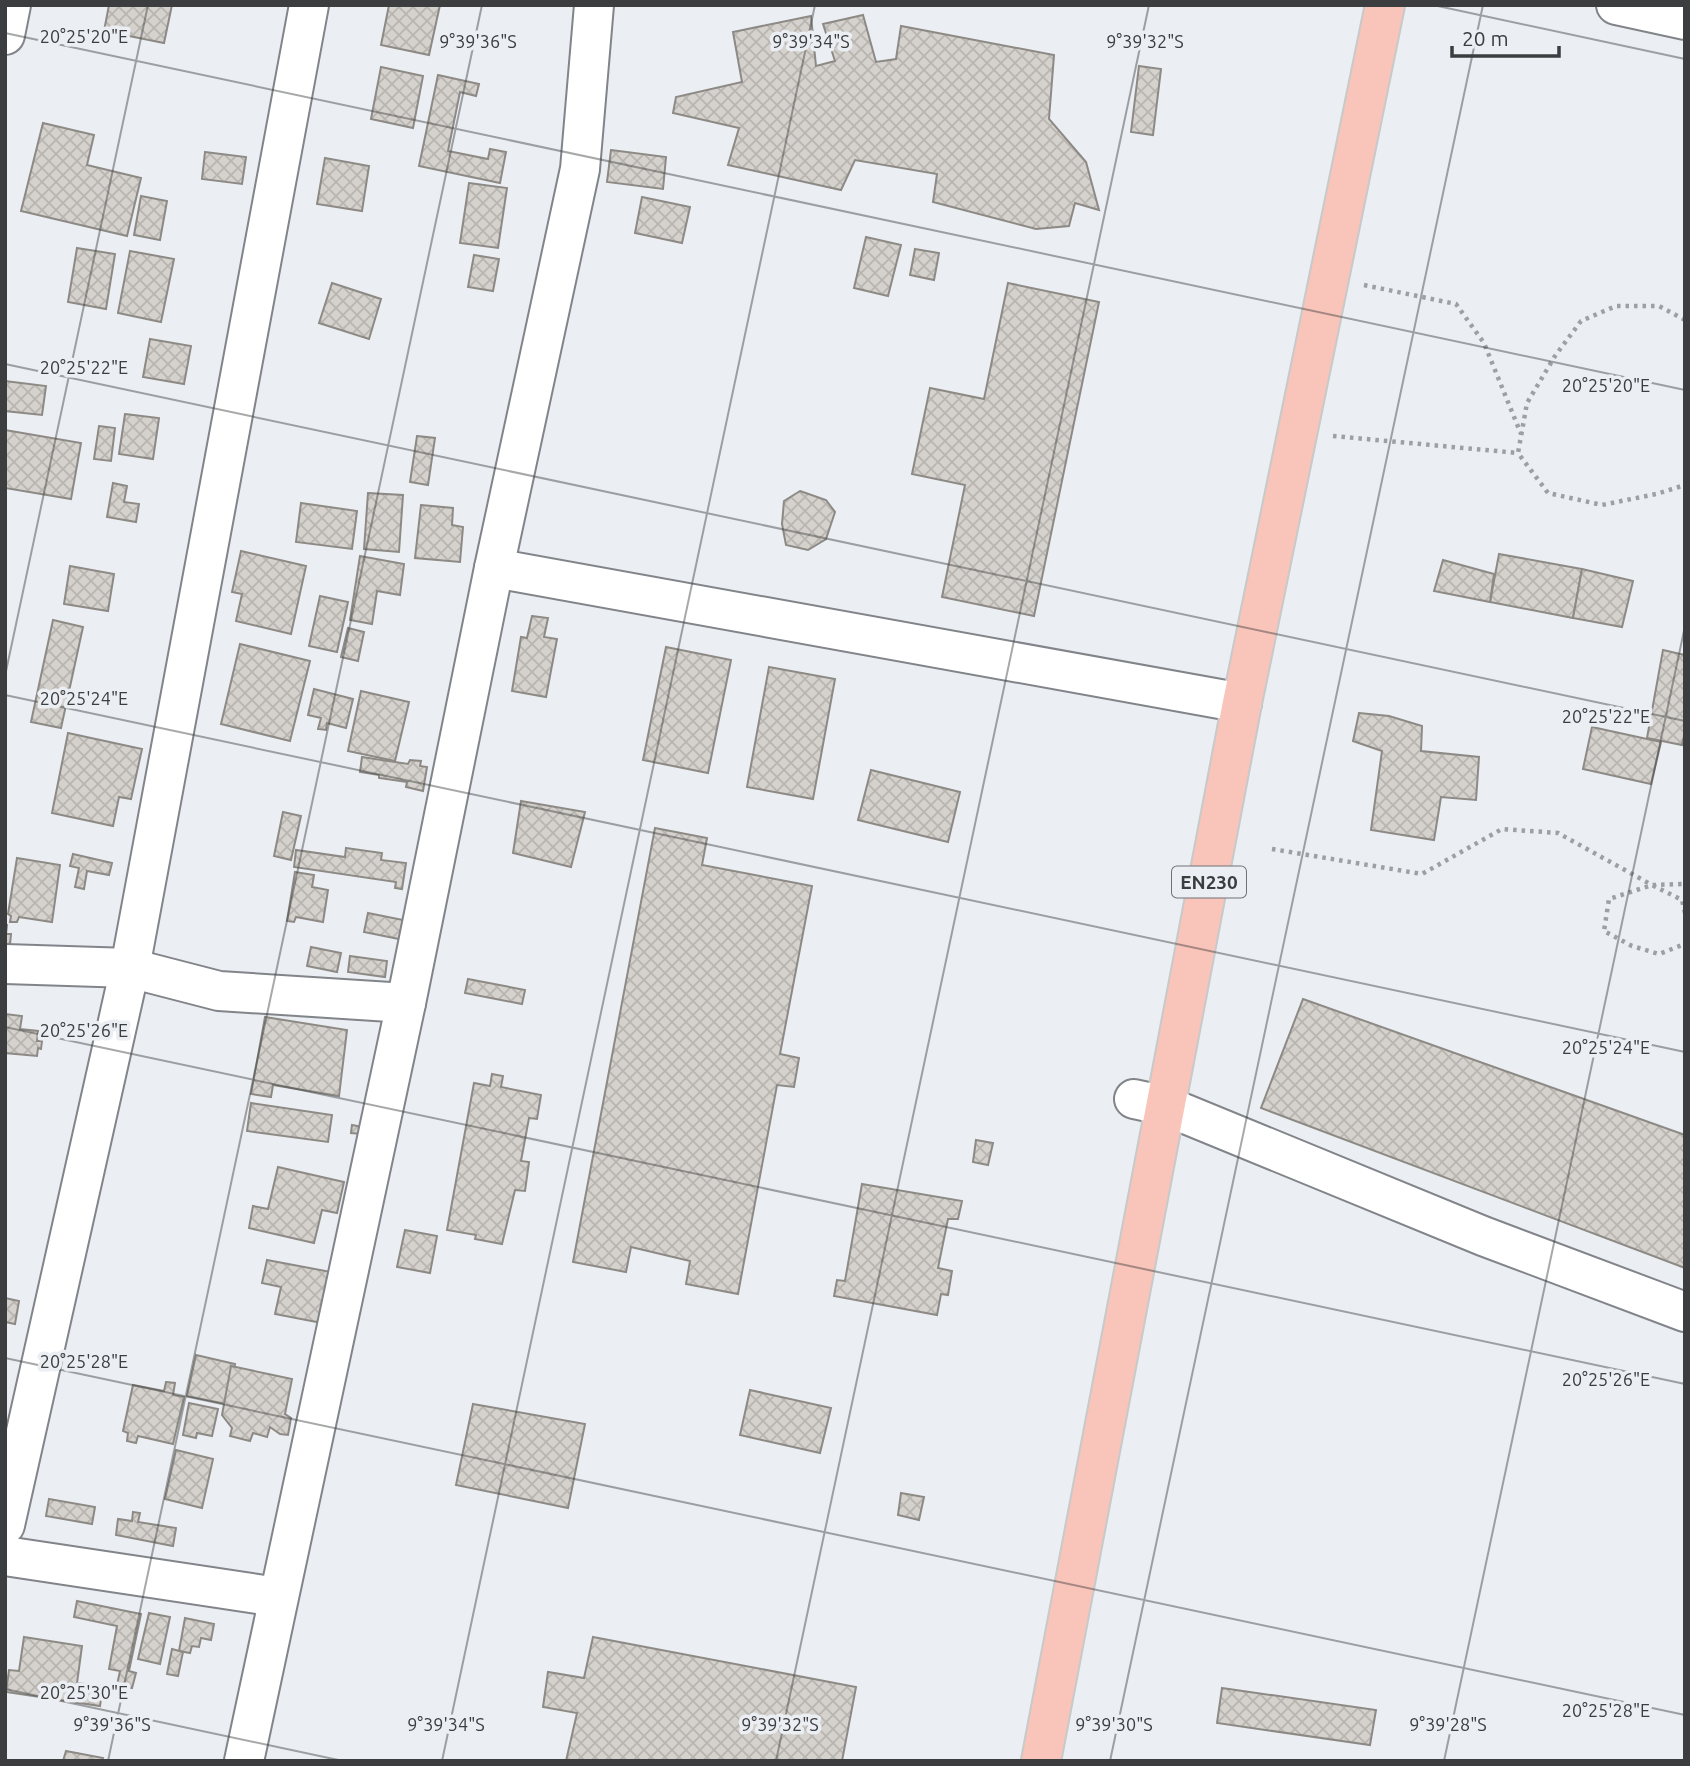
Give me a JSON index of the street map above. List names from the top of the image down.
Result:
{
  "streets": {
    "main road": ["EN230"]
  },
  "scale_bar": "20 m",
  "coordinates": [
    "20°25'20\"E",
    "9°39'36\"S",
    "9°39'34\"S",
    "9°39'32\"S",
    "20°25'22\"E",
    "20°25'24\"E",
    "20°25'26\"E",
    "20°25'28\"E",
    "20°25'30\"E",
    "9°39'30\"S",
    "9°39'28\"S"
  ]
}
